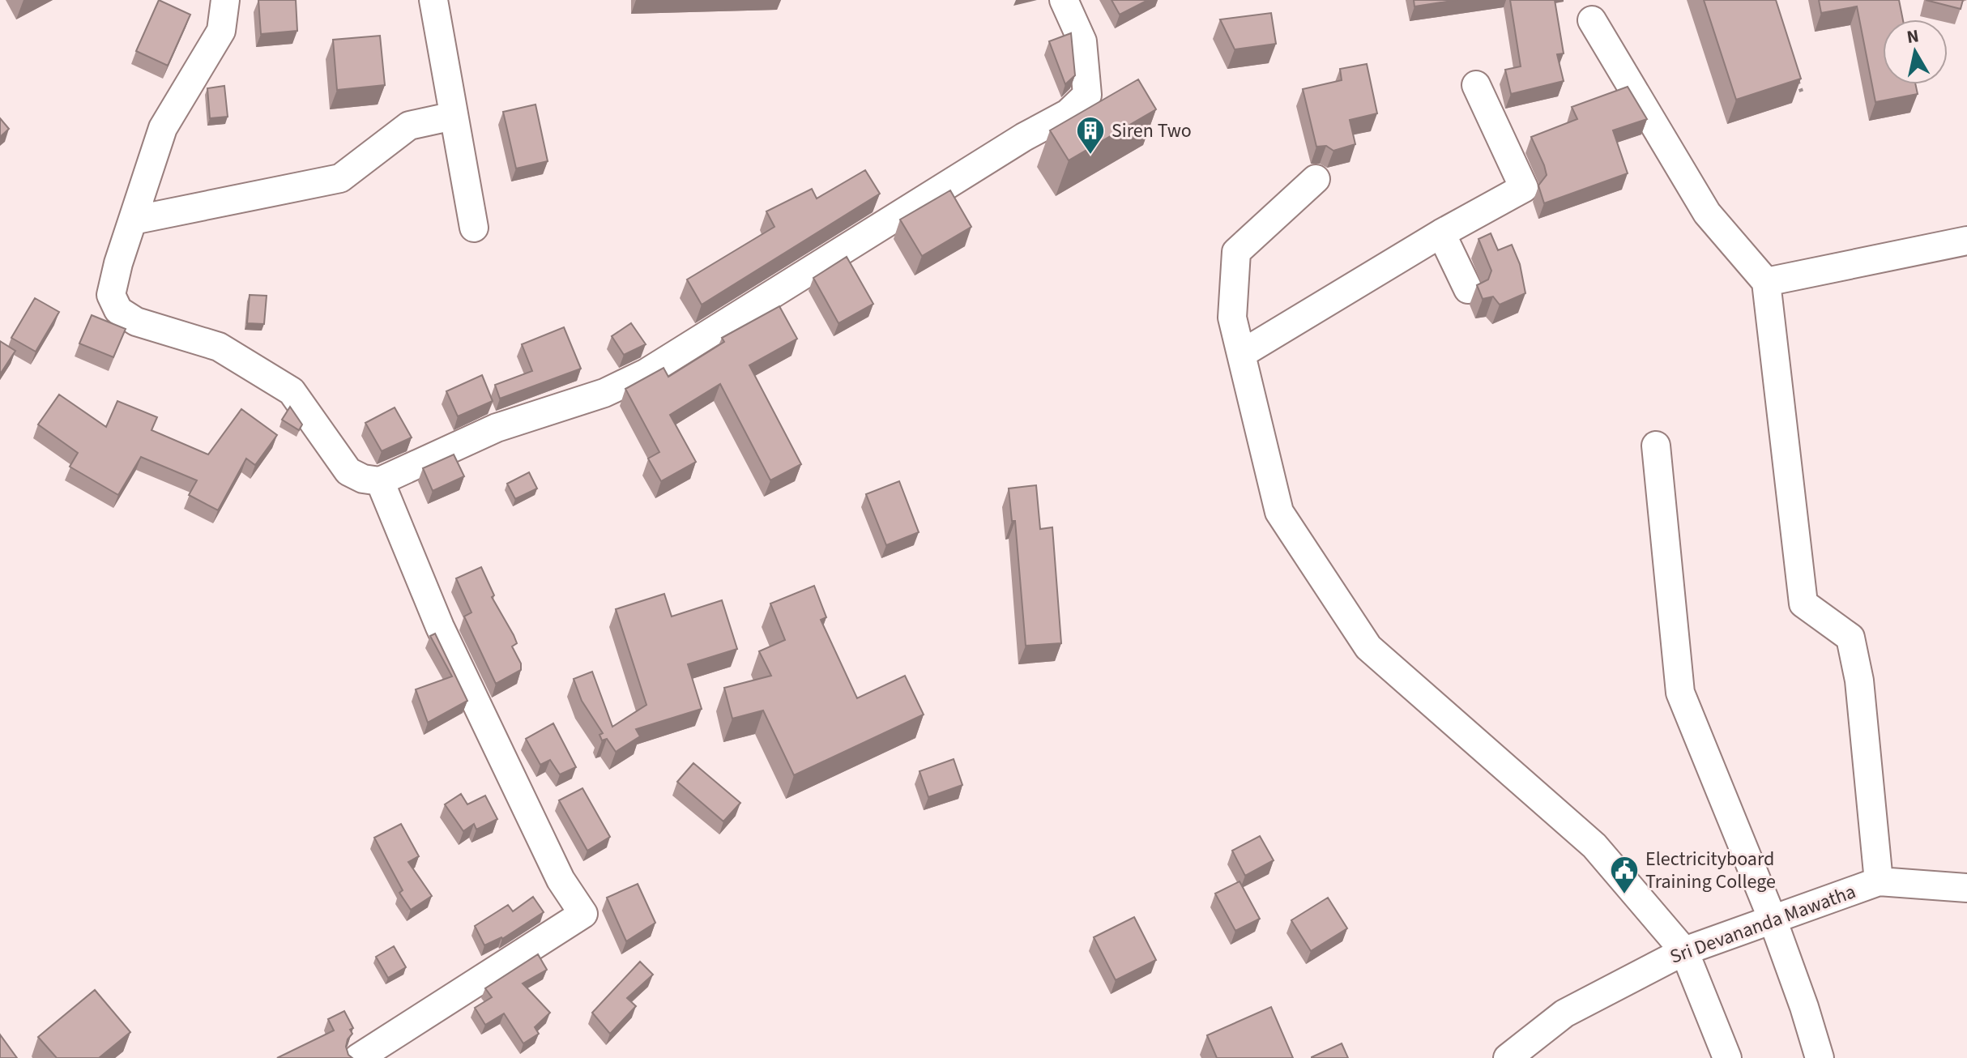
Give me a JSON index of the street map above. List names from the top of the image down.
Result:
{
  "streets": {
    "street": ["Sri Devananda Mawatha"]
  },
  "places": {
    "building": ["Siren Two"],
    "public building": ["Electricityboard Training College"]
  },
  "north": "top"
}
